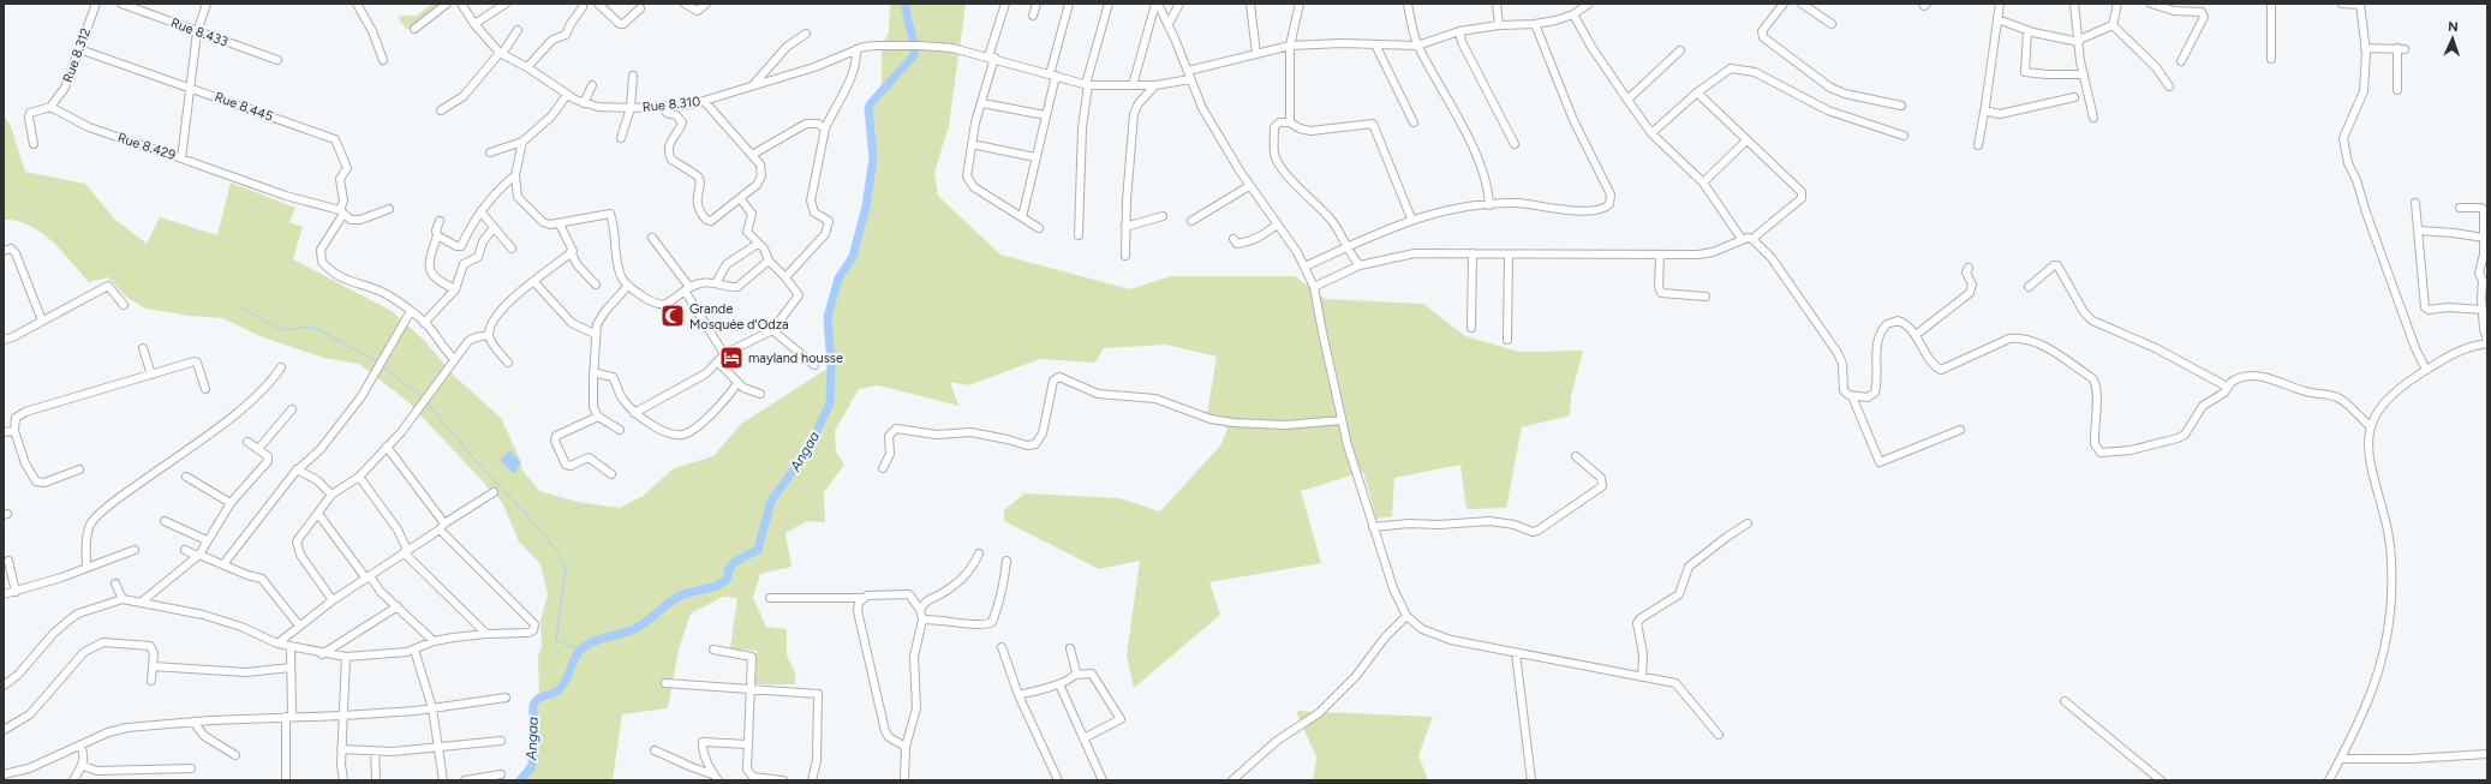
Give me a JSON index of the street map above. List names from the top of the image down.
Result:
{
  "streets": {
    "street": [
      "Rue 8.433",
      "Rue 8.312",
      "Rue 8.310",
      "Rue 8.445",
      "Rue 8.429"
    ]
  },
  "crossings": [
    ["Rue 8.433", "Rue 8.429"],
    ["Rue 8.312", "Rue 8.445"],
    ["Rue 8.312", "Rue 8.429"],
    ["Rue 8.445", "Rue 8.429"]
  ],
  "water": ["Angaa"],
  "places": {
    "mosque": ["Grande Mosquée d'Odza"],
    "hotel": ["mayland housse"]
  },
  "north": "top"
}
